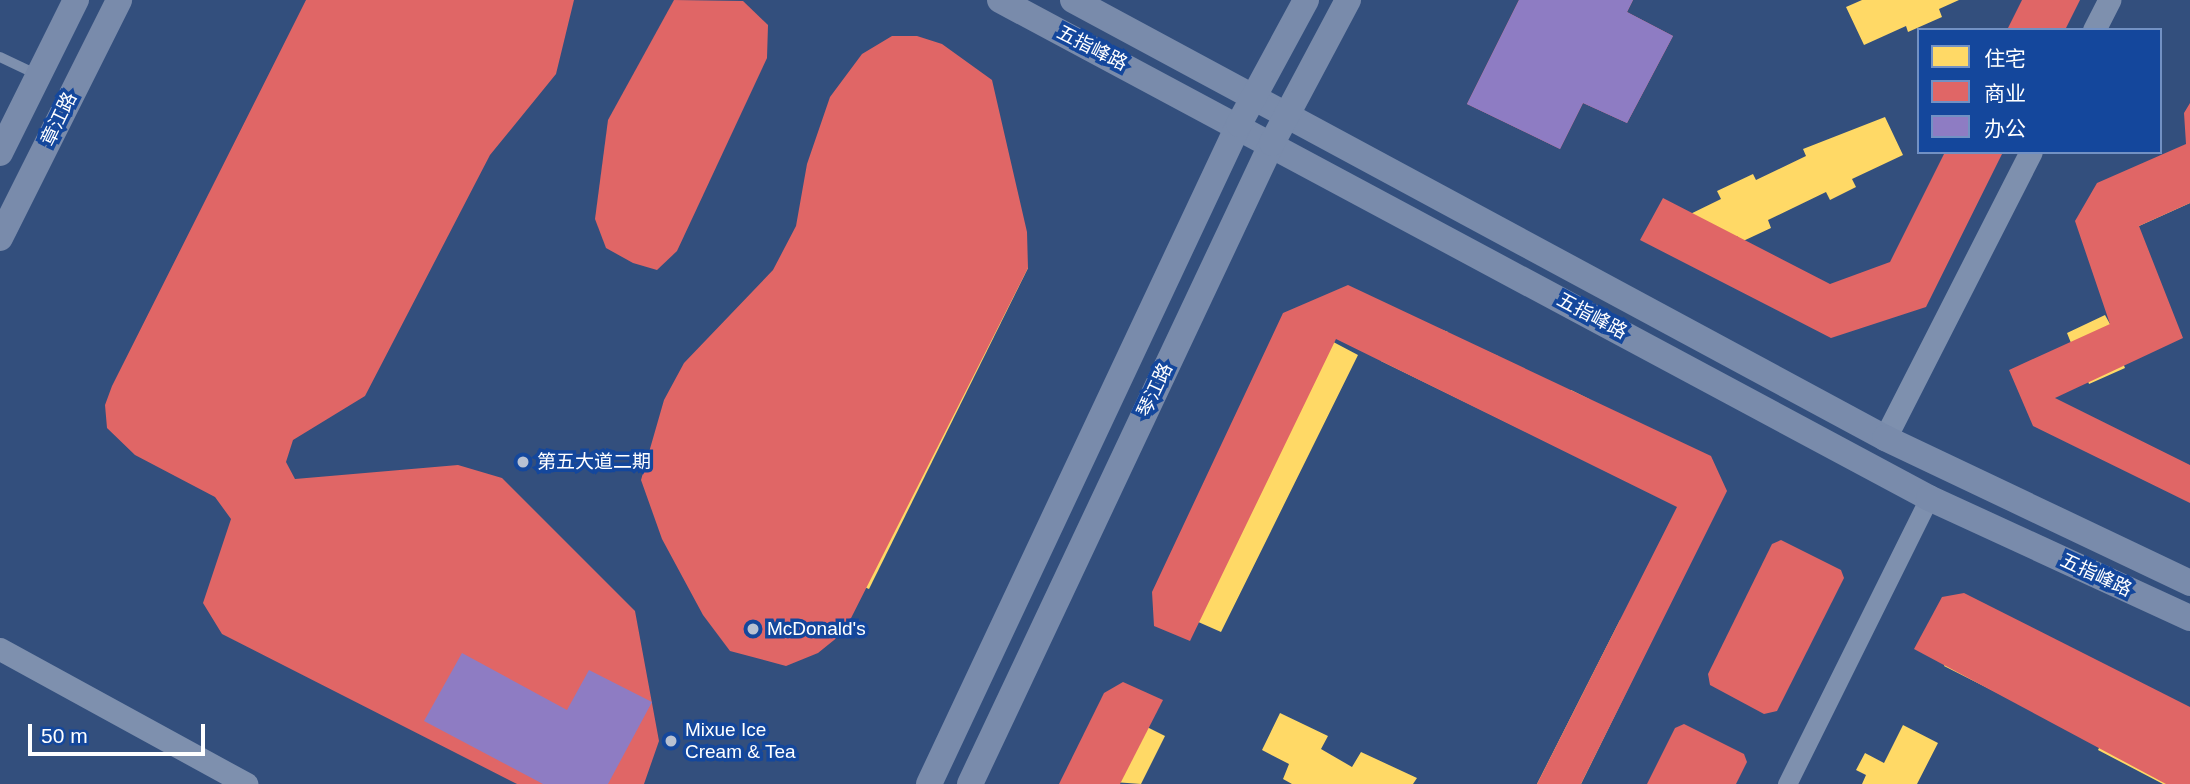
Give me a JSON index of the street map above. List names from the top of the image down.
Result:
{
  "streets": {
    "main road": ["五指峰路", "章江路", "琴江路"]
  },
  "crossings": [
    ["五指峰路", "琴江路"]
  ],
  "places": ["第五大道二期", "McDonald's", "Mixue Ice Cream & Tea"],
  "legend": ["住宅", "商业", "办公"],
  "scale_bar": "50 m"
}
